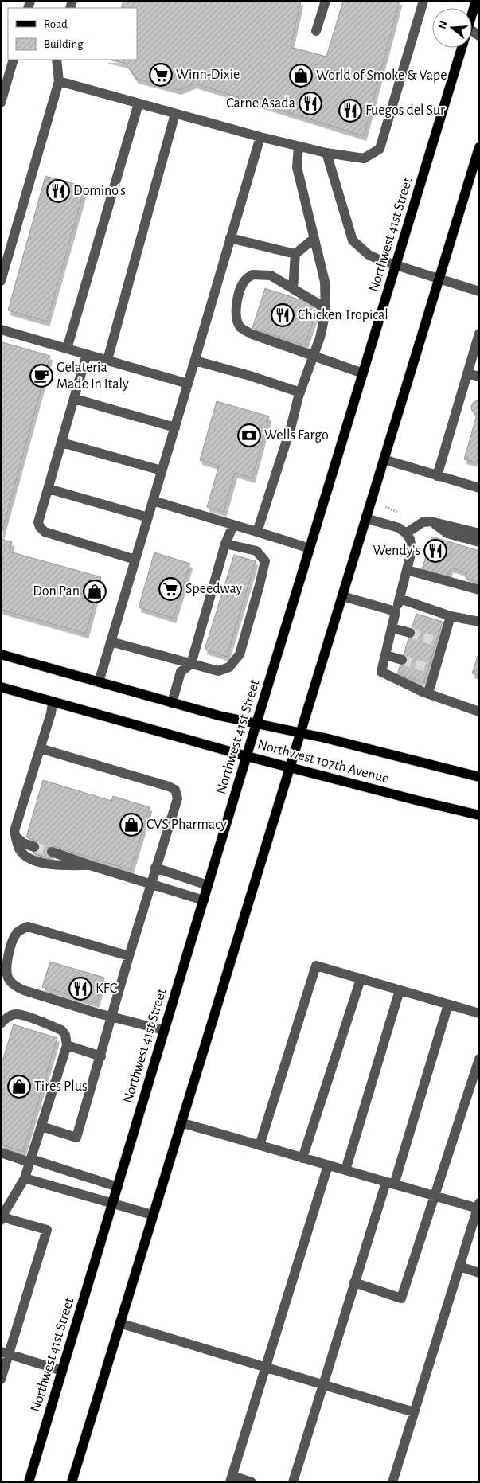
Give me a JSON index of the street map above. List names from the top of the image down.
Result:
{
  "streets": {
    "main road": ["Northwest 41st Street", "Northwest 107th Avenue"]
  },
  "crossings": [
    ["Northwest 41st Street", "Northwest 107th Avenue"]
  ],
  "places": {
    "supermarket": ["Winn-Dixie", "Speedway"],
    "shop": [
      "World of Smoke & Vape",
      "Don Pan",
      "CVS Pharmacy",
      "Tires Plus"
    ],
    "restaurant": [
      "Carne Asada",
      "Fuegos del Sur",
      "Domino's",
      "Chicken Tropical",
      "Wendy's",
      "KFC"
    ],
    "cafe": ["Gelateria Made In Italy"],
    "bank": ["Wells Fargo"]
  },
  "legend": ["Road", "Building"],
  "north": "left"
}
